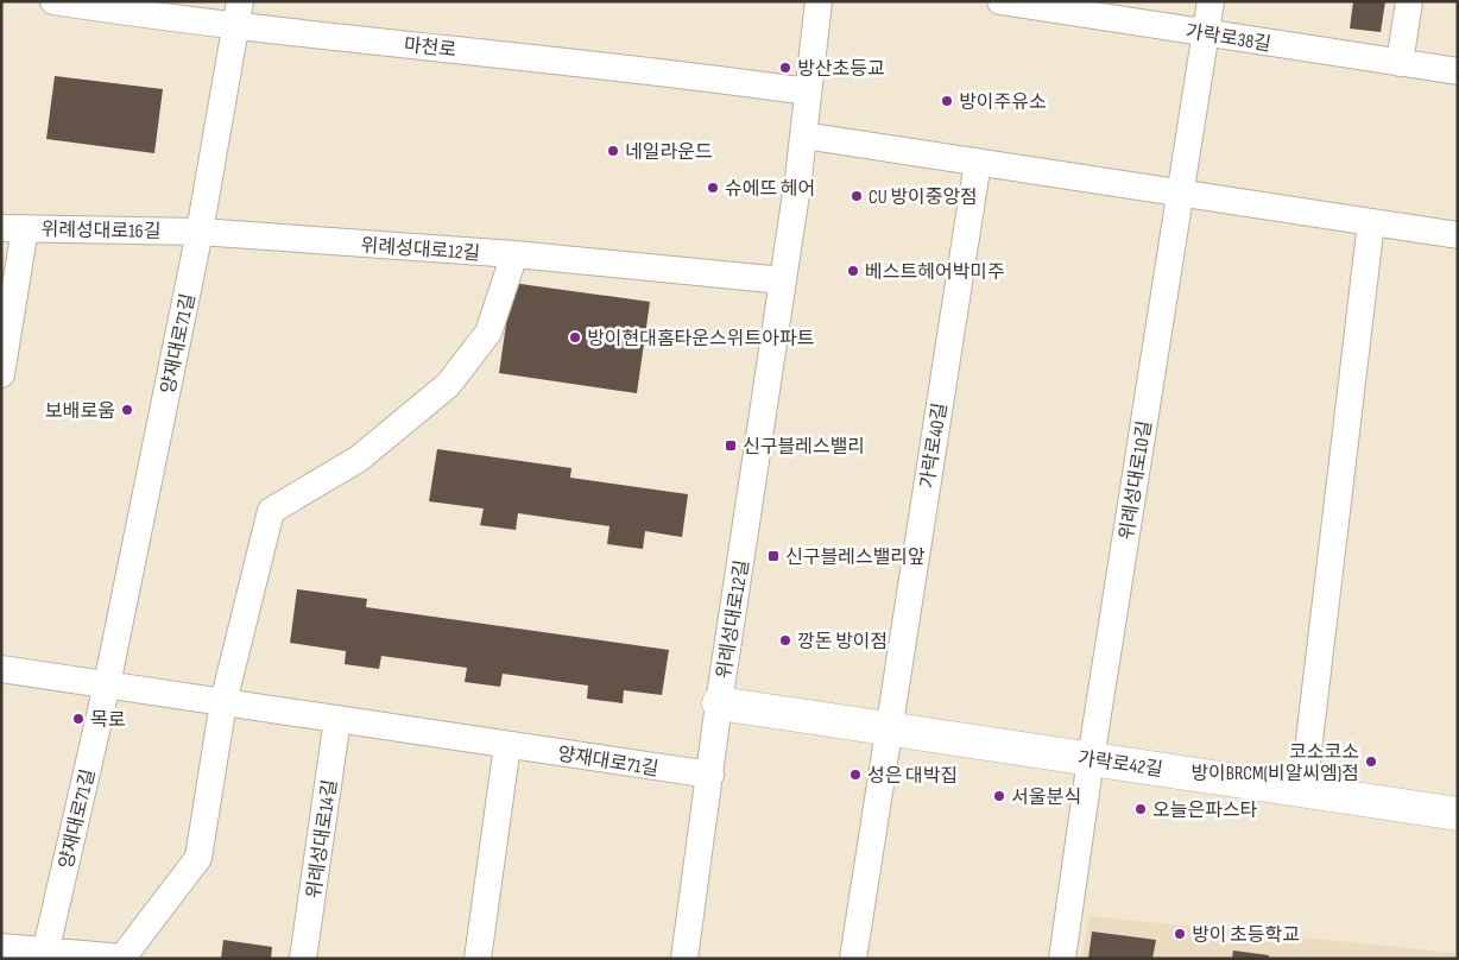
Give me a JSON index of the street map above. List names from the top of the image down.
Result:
{
  "streets": {
    "street": [
      "가락로38길",
      "마천로",
      "위례성대로16길",
      "위례성대로12길",
      "양재대로71길",
      "가락로40길",
      "위례성대로10길",
      "가락로42길",
      "위례성대로14길"
    ]
  },
  "crossings": [
    ["가락로38길", "위례성대로10길"],
    ["마천로", "위례성대로12길"],
    ["마천로", "양재대로71길"],
    ["위례성대로16길", "위례성대로12길"],
    ["위례성대로16길", "양재대로71길"],
    ["위례성대로12길", "양재대로71길"],
    ["위례성대로12길", "가락로42길"],
    ["양재대로71길", "위례성대로14길"],
    ["가락로40길", "가락로42길"],
    ["위례성대로10길", "가락로42길"]
  ],
  "places": {
    "other": [
      "방산초등교",
      "방이주유소",
      "네일라운드",
      "슈에뜨 헤어",
      "CU 방이중앙점",
      "베스트헤어박미주",
      "방이현대홈타운스위트아파트",
      "보배로움",
      "깡돈 방이점",
      "목로",
      "코소코소 방이BRCM(비알씨엠)점",
      "성은 대박집",
      "서울분식",
      "오늘은파스타",
      "방이 초등학교"
    ],
    "transit": ["신구블레스밸리", "신구블레스밸리앞"]
  }
}
